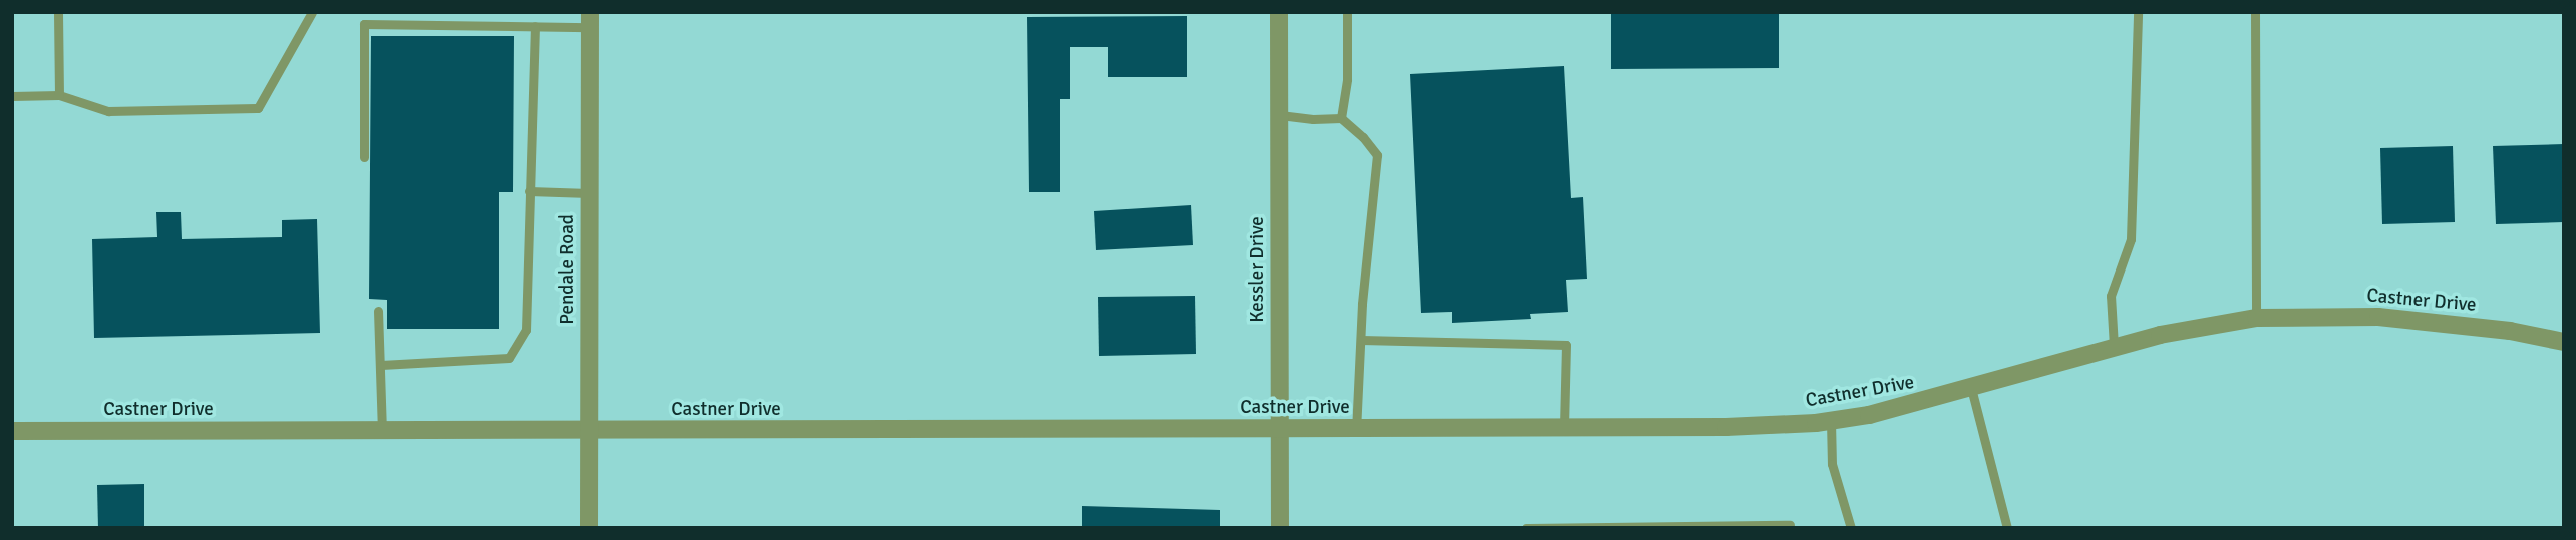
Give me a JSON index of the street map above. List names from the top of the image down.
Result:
{
  "streets": {
    "street": ["Pendale Road", "Kessler Drive", "Castner Drive"]
  },
  "crossings": [
    ["Pendale Road", "Castner Drive"],
    ["Kessler Drive", "Castner Drive"]
  ]
}
